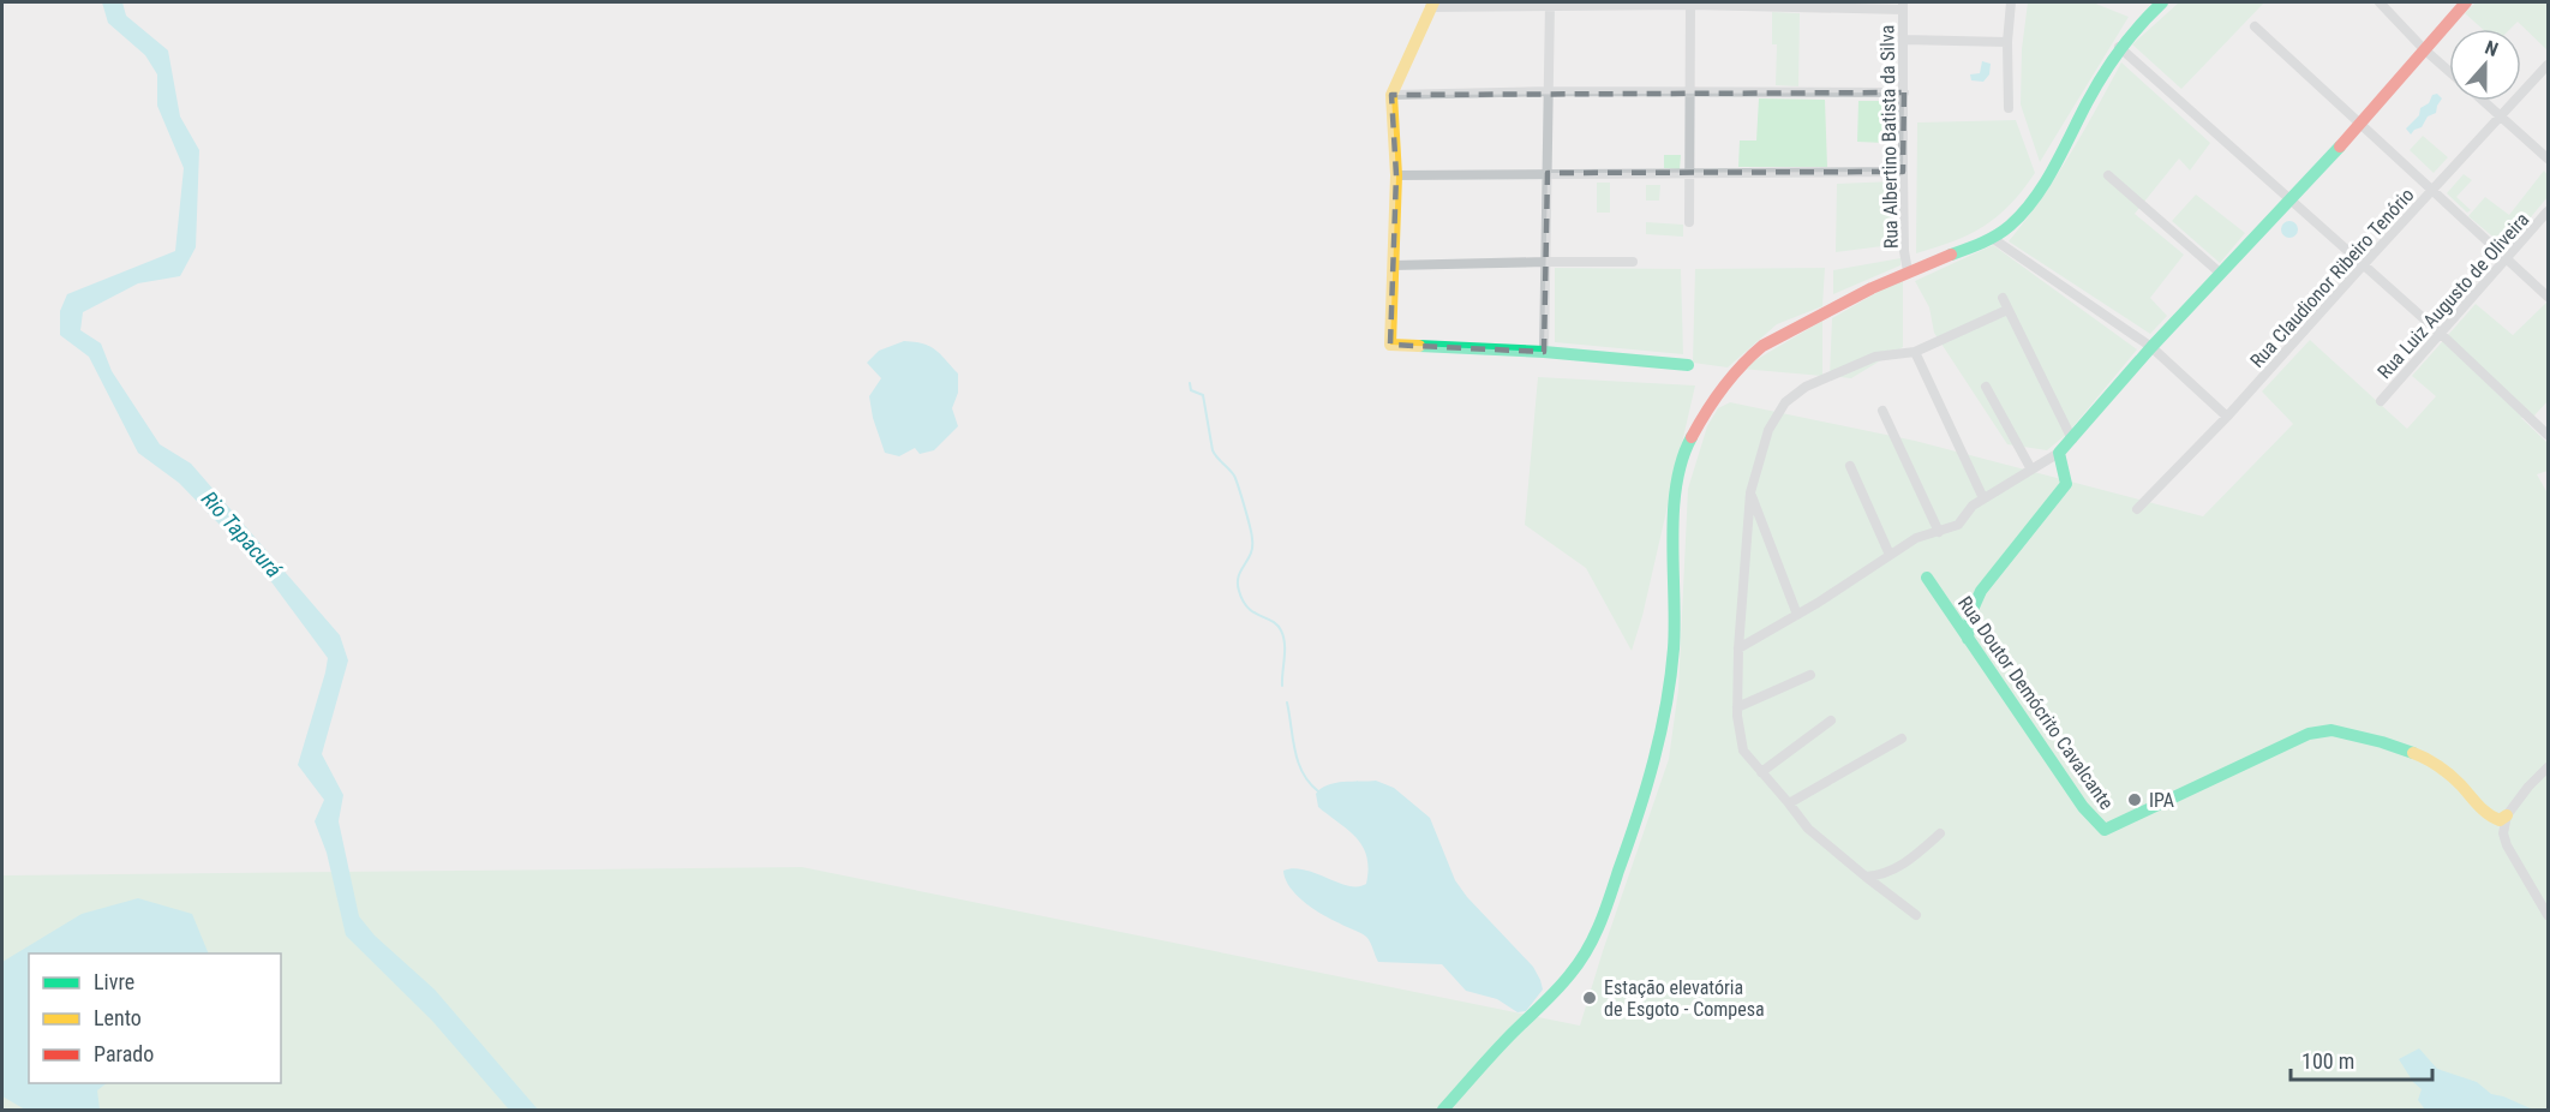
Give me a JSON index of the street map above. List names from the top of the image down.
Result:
{
  "streets": {
    "street": [
      "Rua Albertino Batista da Silva",
      "Rua Claudionor Ribeiro Tenório",
      "Rua Luiz Augusto de Oliveira",
      "Rua Doutor Demócrito Cavalcante"
    ]
  },
  "water": ["Rio Tapacurá"],
  "places": ["IPA", "Estação elevatória de Esgoto - Compesa"],
  "legend": ["Livre", "Lento", "Parado"],
  "scale_bar": "100 m",
  "north": "top"
}
